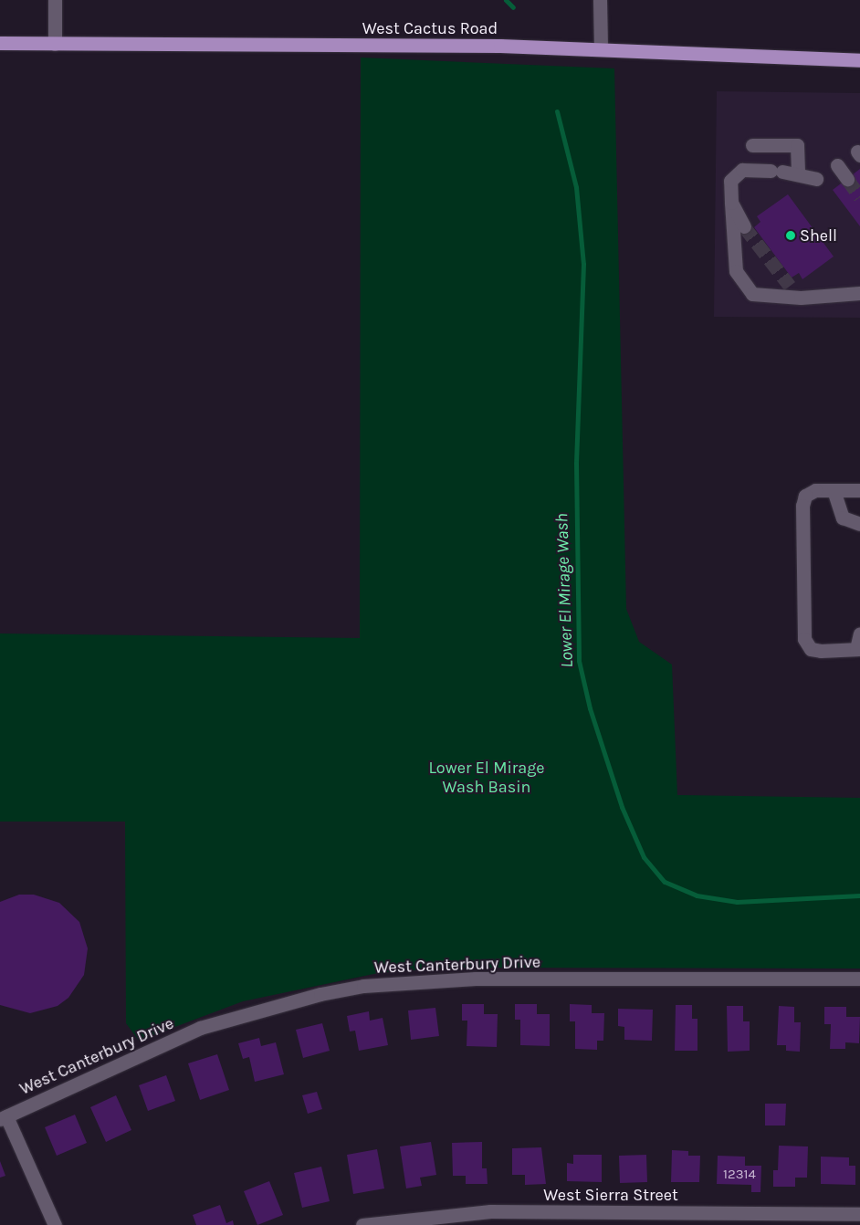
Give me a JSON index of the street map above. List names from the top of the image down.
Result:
{
  "streets": {
    "main road": ["West Cactus Road"],
    "street": ["West Canterbury Drive", "West Sierra Street"]
  },
  "water": ["Lower El Mirage Wash"],
  "parks": ["Lower El Mirage Wash Basin"],
  "places": ["Shell"],
  "house_numbers": ["12314"]
}
